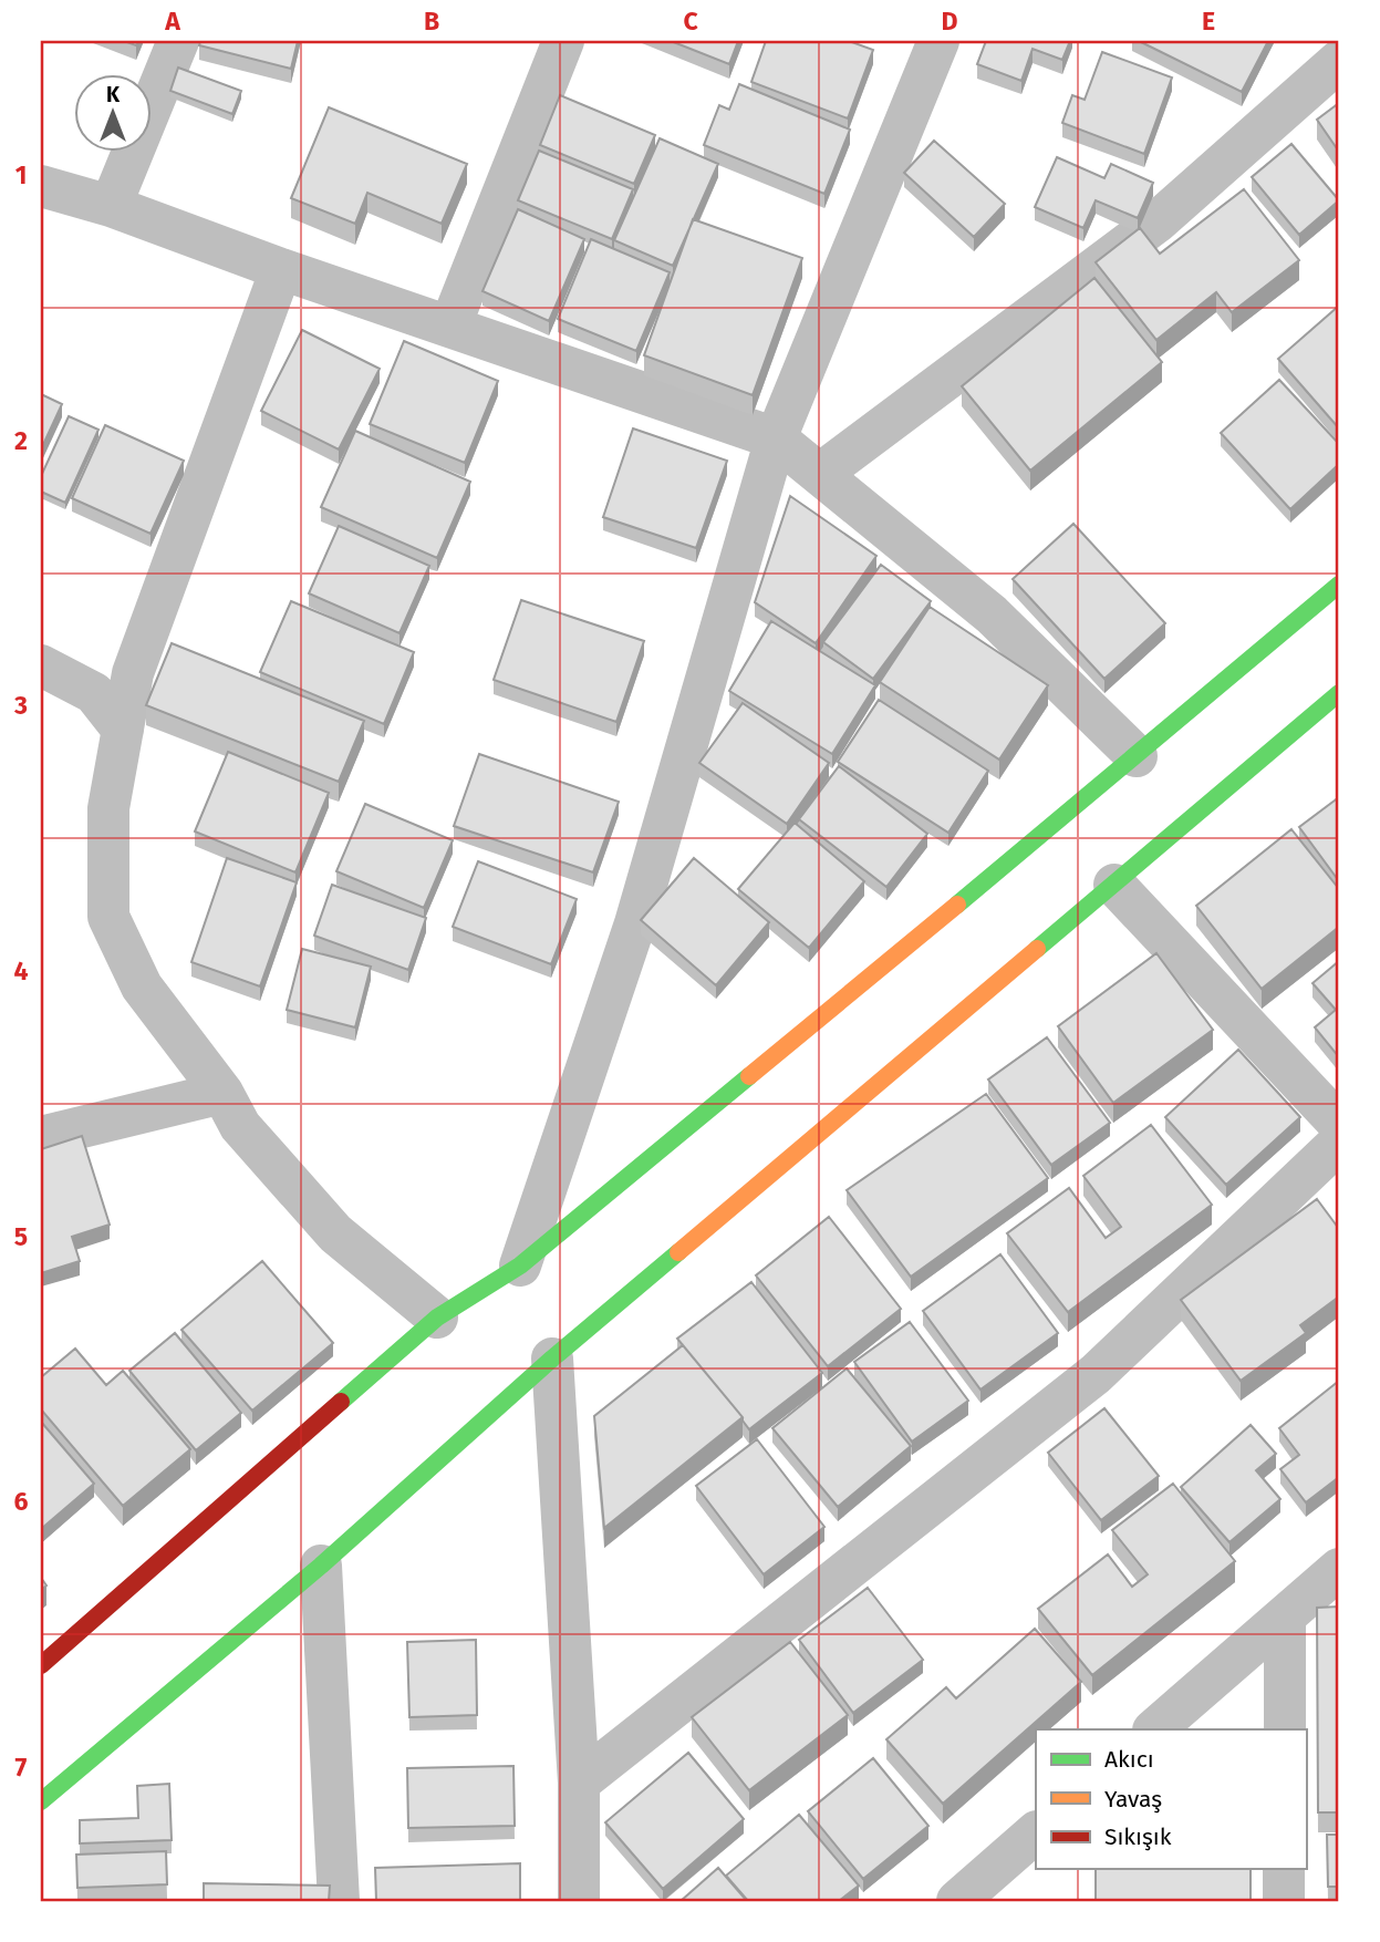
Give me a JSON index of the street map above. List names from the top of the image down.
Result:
{
  "legend": ["Akıcı", "Yavaş", "Sıkışık"],
  "north": "top",
  "grid": {
    "columns": [
      "A",
      "B",
      "C",
      "D",
      "E"
    ],
    "rows": [
      "1",
      "2",
      "3",
      "4",
      "5",
      "6",
      "7"
    ]
  }
}
